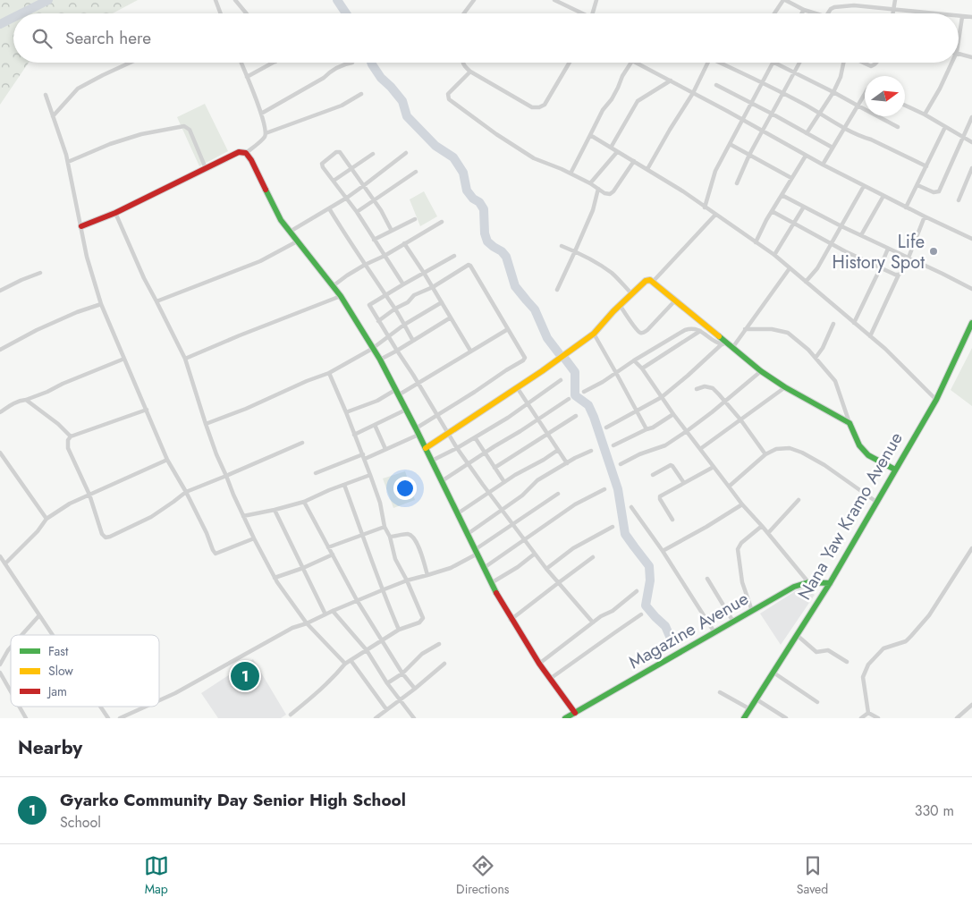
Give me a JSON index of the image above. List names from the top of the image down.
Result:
{
  "streets": {
    "street": ["Nana Yaw Kramo Avenue", "Magazine Avenue"]
  },
  "crossings": [
    ["Nana Yaw Kramo Avenue", "Magazine Avenue"]
  ],
  "places": ["Life History Spot"],
  "legend": ["Fast", "Slow", "Jam"],
  "north": "right",
  "page": {
    "search": "Search here",
    "pins": "1",
    "heading": "Nearby",
    "list": [
      {
        "mark": "1",
        "name": "Gyarko Community Day Senior High School",
        "note": "School",
        "value": "330 m"
      }
    ],
    "nav": ["Map", "Directions", "Saved"]
  }
}
